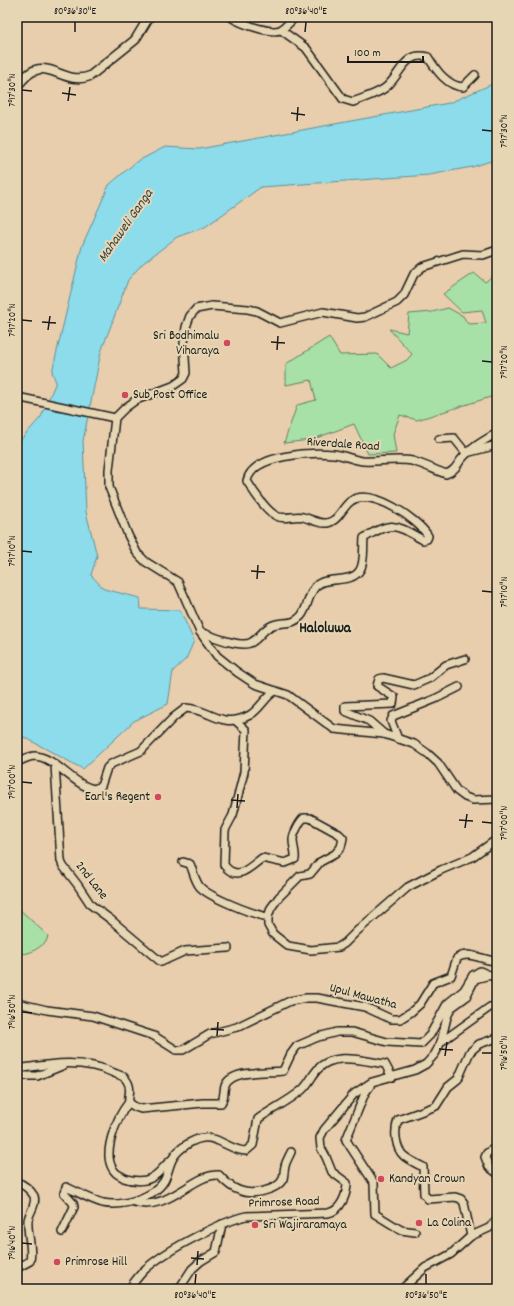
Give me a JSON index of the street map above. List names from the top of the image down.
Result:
{
  "streets": {
    "street": [
      "Riverdale Road",
      "2nd Lane",
      "Upul Mawatha",
      "Primrose Road"
    ]
  },
  "districts": ["Haloluwa"],
  "water": ["Mahaweli Ganga"],
  "places": [
    "Sri Bodhimalu Viharaya",
    "Sub Post Office",
    "Earl's Regent",
    "Kandyan Crown",
    "La Colina",
    "Sri Wajiraramaya",
    "Primrose Hill"
  ],
  "scale_bar": "100 m",
  "coordinates": [
    "80°36'30\"E",
    "80°36'40\"E",
    "7°17'30\"N",
    "7°17'20\"N",
    "7°17'10\"N",
    "7°17'00\"N",
    "7°16'50\"N",
    "7°16'40\"N",
    "80°36'50\"E"
  ]
}
